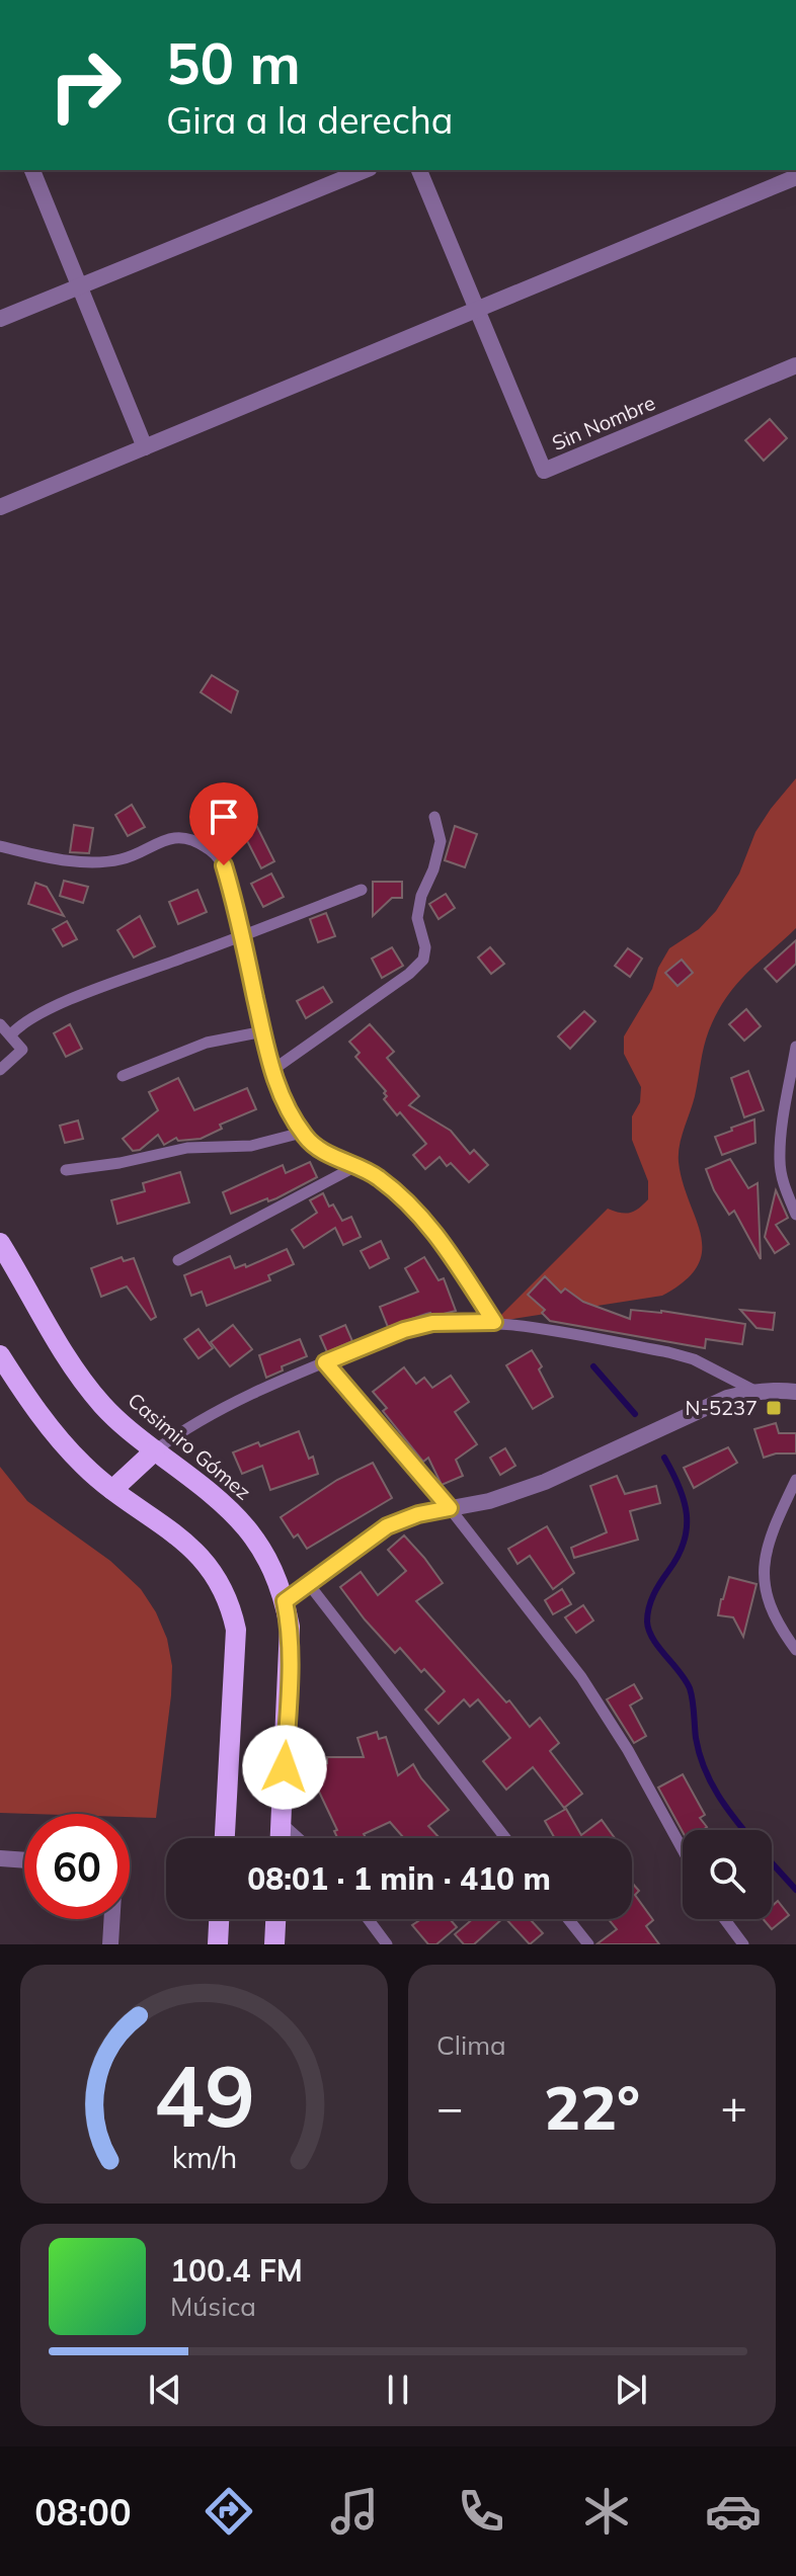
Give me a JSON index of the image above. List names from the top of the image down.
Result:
{
  "streets": {
    "main road": ["Casimiro Gómez"],
    "street": ["Sin Nombre"]
  },
  "places": {
    "transit": ["N-5237"]
  },
  "page": {
    "turn": ["50 m", "Gira a la derecha"],
    "limit": "60",
    "trip": "08:01 · 1 min · 410 m",
    "tile": "Clima",
    "heat": ["−", "22°", "+"],
    "song": ["100.4 FM", "Música"],
    "tabs": "08:00",
    "gauge": ["49", "km/h"]
  }
}
